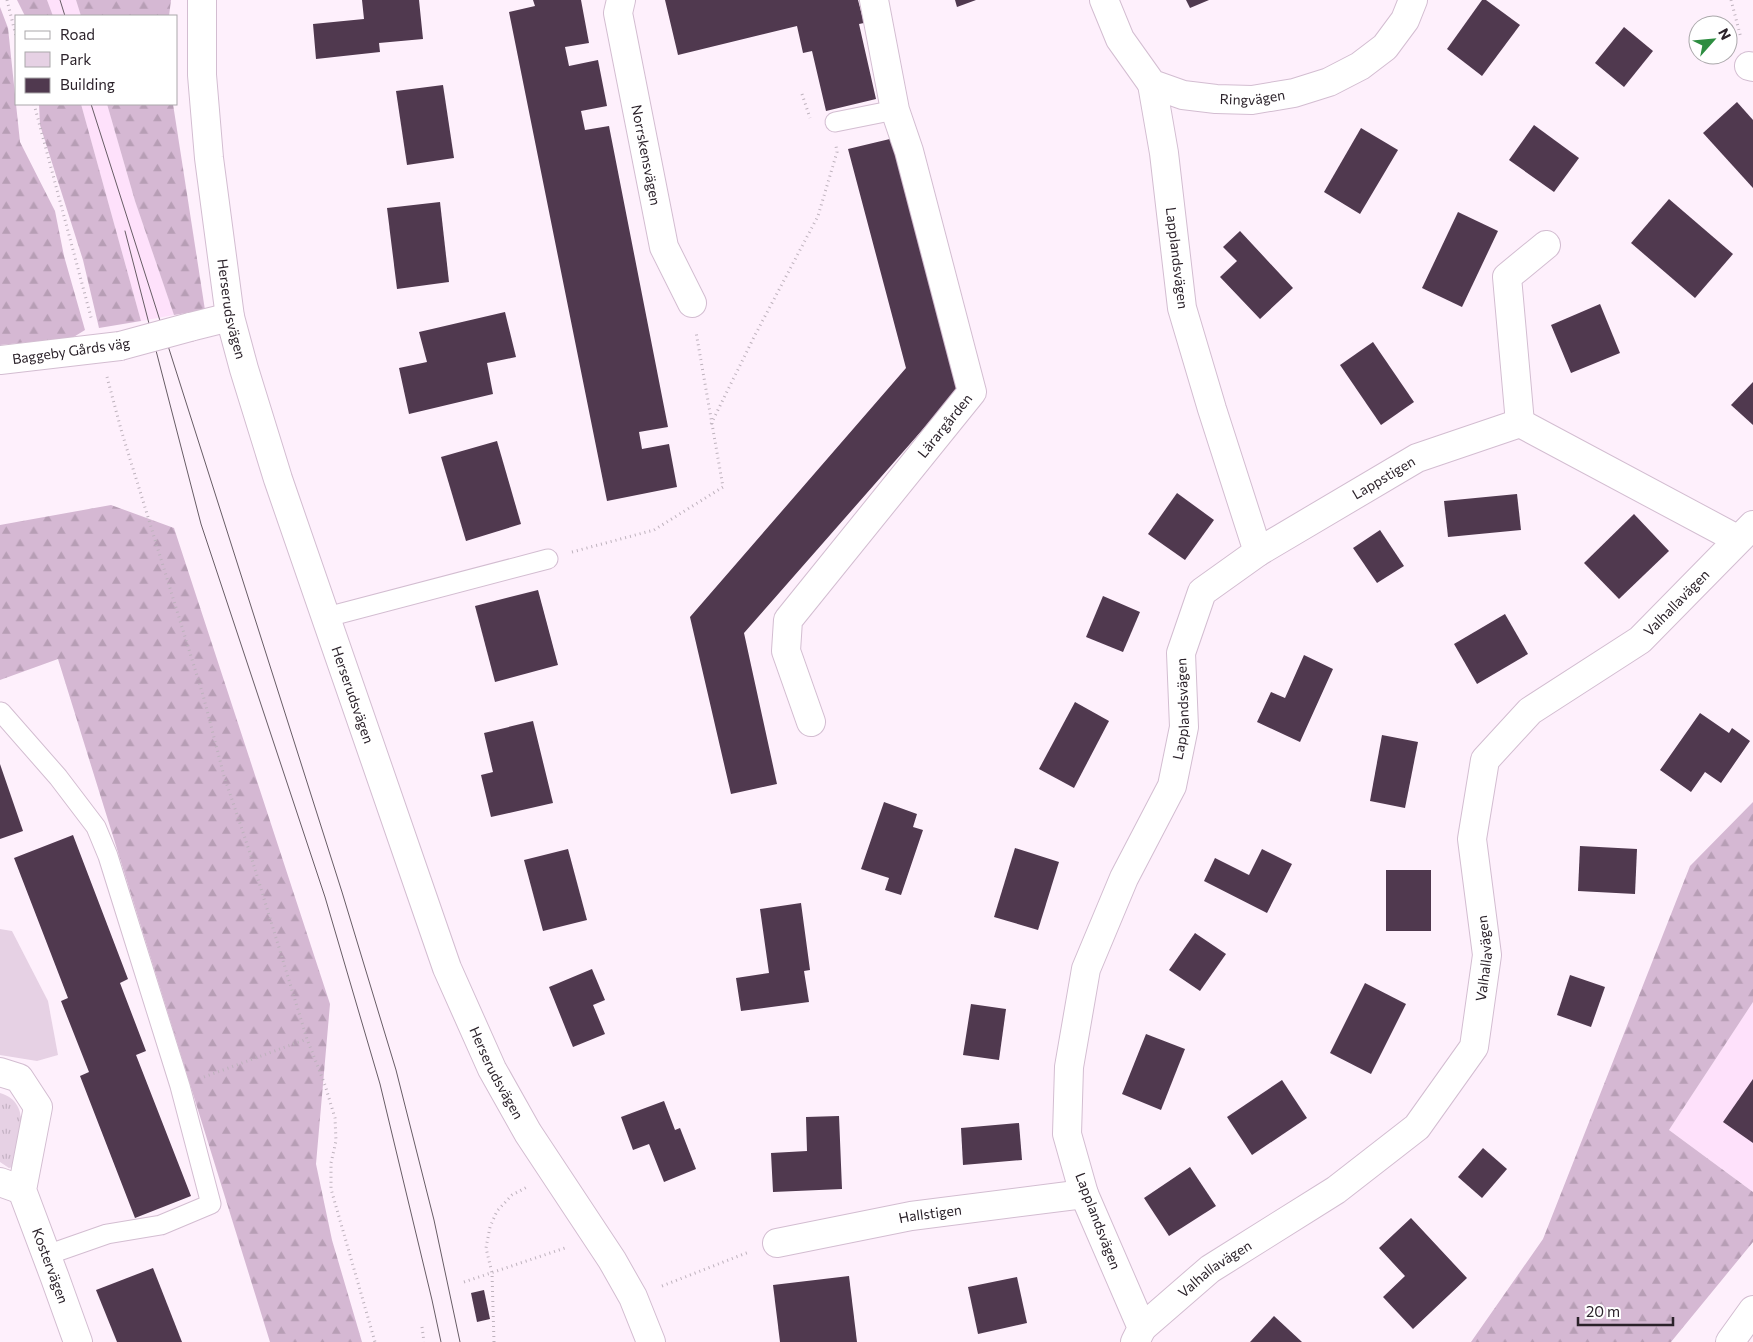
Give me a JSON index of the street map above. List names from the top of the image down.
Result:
{
  "streets": {
    "street": [
      "Ringvägen",
      "Norrskensvägen",
      "Lapplandsvägen",
      "Herserudsvägen",
      "Baggeby Gårds väg",
      "Lärargården",
      "Lappstigen",
      "Valhallavägen",
      "Hallstigen",
      "Kostervägen"
    ]
  },
  "crossings": [
    ["Ringvägen", "Lapplandsvägen"],
    ["Lapplandsvägen", "Lappstigen"],
    ["Lapplandsvägen", "Valhallavägen"],
    ["Lapplandsvägen", "Hallstigen"],
    ["Herserudsvägen", "Baggeby Gårds väg"]
  ],
  "legend": ["Road", "Park", "Building"],
  "scale_bar": "20 m",
  "north": "top right"
}
